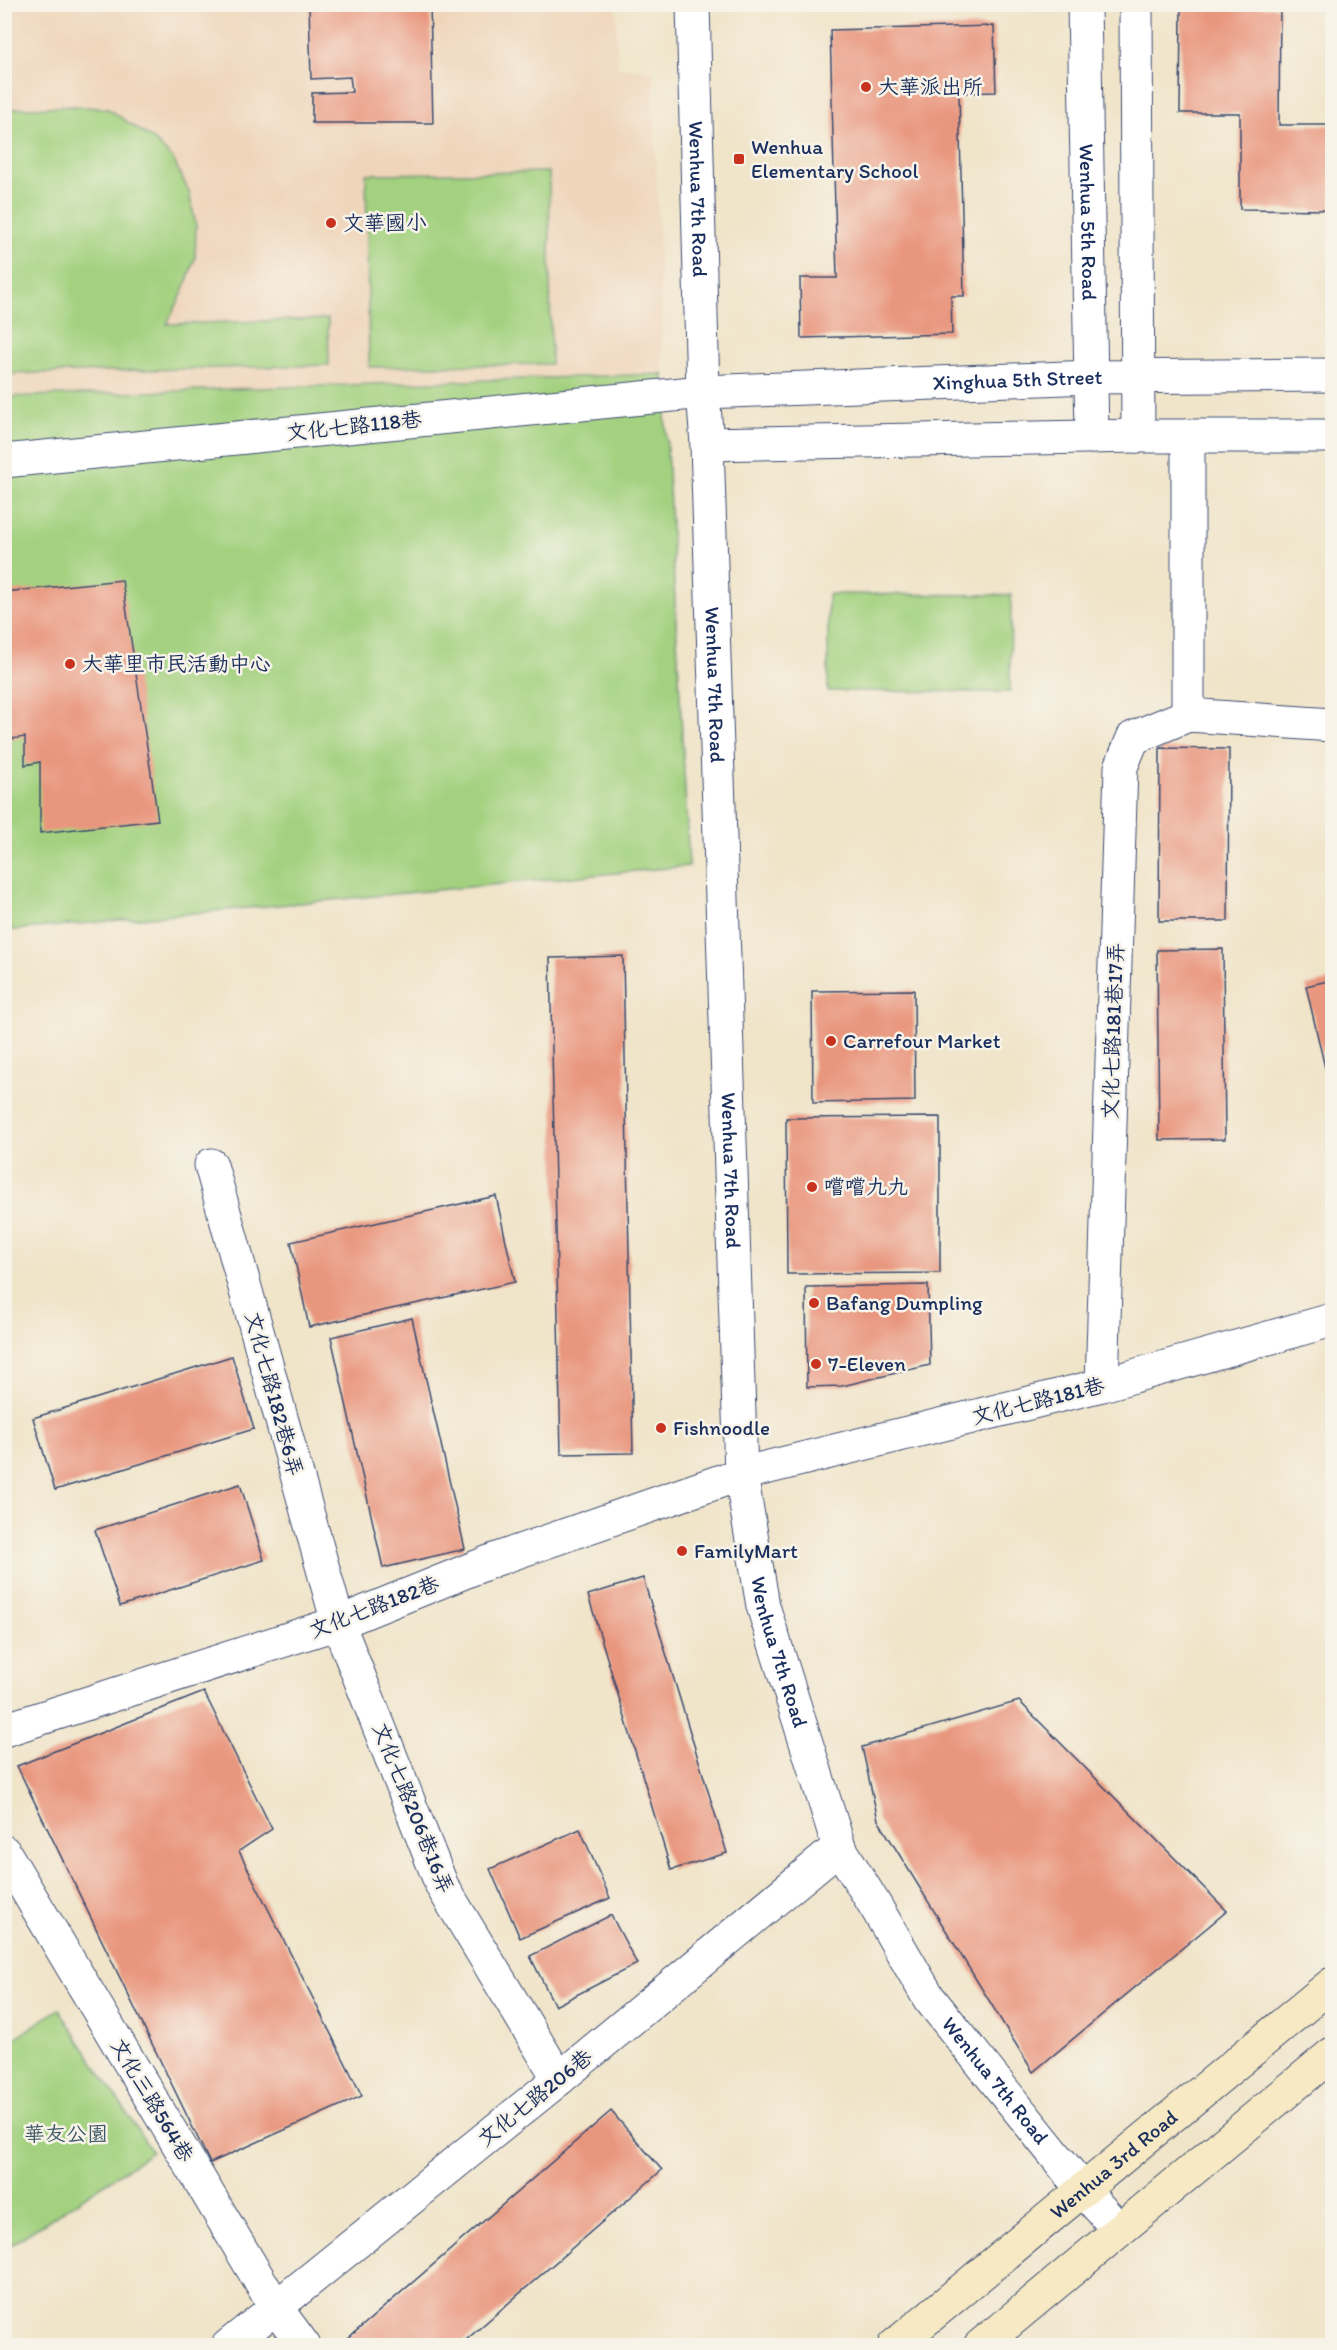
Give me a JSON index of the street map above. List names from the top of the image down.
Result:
{
  "streets": {
    "street": [
      "Wenhua 7th Road",
      "Wenhua 5th Road",
      "Xinghua 5th Street",
      "文化七路118巷",
      "文化七路181巷17弄",
      "文化七路182巷6弄",
      "文化七路181巷",
      "文化七路182巷",
      "文化七路206巷16弄",
      "文化七路206巷",
      "文化三路564巷",
      "Wenhua 3rd Road"
    ]
  },
  "crossings": [
    ["Wenhua 7th Road", "Xinghua 5th Street"],
    ["Wenhua 7th Road", "文化七路118巷"],
    ["Wenhua 7th Road", "文化七路181巷"],
    ["Wenhua 7th Road", "文化七路182巷"],
    ["Wenhua 7th Road", "文化七路206巷"],
    ["Wenhua 7th Road", "Wenhua 3rd Road"],
    ["Wenhua 5th Road", "Xinghua 5th Street"],
    ["Xinghua 5th Street", "文化七路118巷"],
    ["文化七路181巷17弄", "文化七路181巷"],
    ["文化七路182巷6弄", "文化七路182巷"],
    ["文化七路182巷6弄", "文化七路206巷16弄"],
    ["文化七路181巷", "文化七路182巷"],
    ["文化七路182巷", "文化七路206巷16弄"],
    ["文化七路206巷16弄", "文化七路206巷"],
    ["文化七路206巷", "文化三路564巷"]
  ],
  "parks": ["華友公園"],
  "places": {
    "other": [
      "大華派出所",
      "文華國小",
      "大華里市民活動中心",
      "Carrefour Market",
      "嚐嚐九九",
      "Bafang Dumpling",
      "7-Eleven",
      "Fishnoodle",
      "FamilyMart"
    ],
    "transit": ["Wenhua Elementary School"]
  }
}
